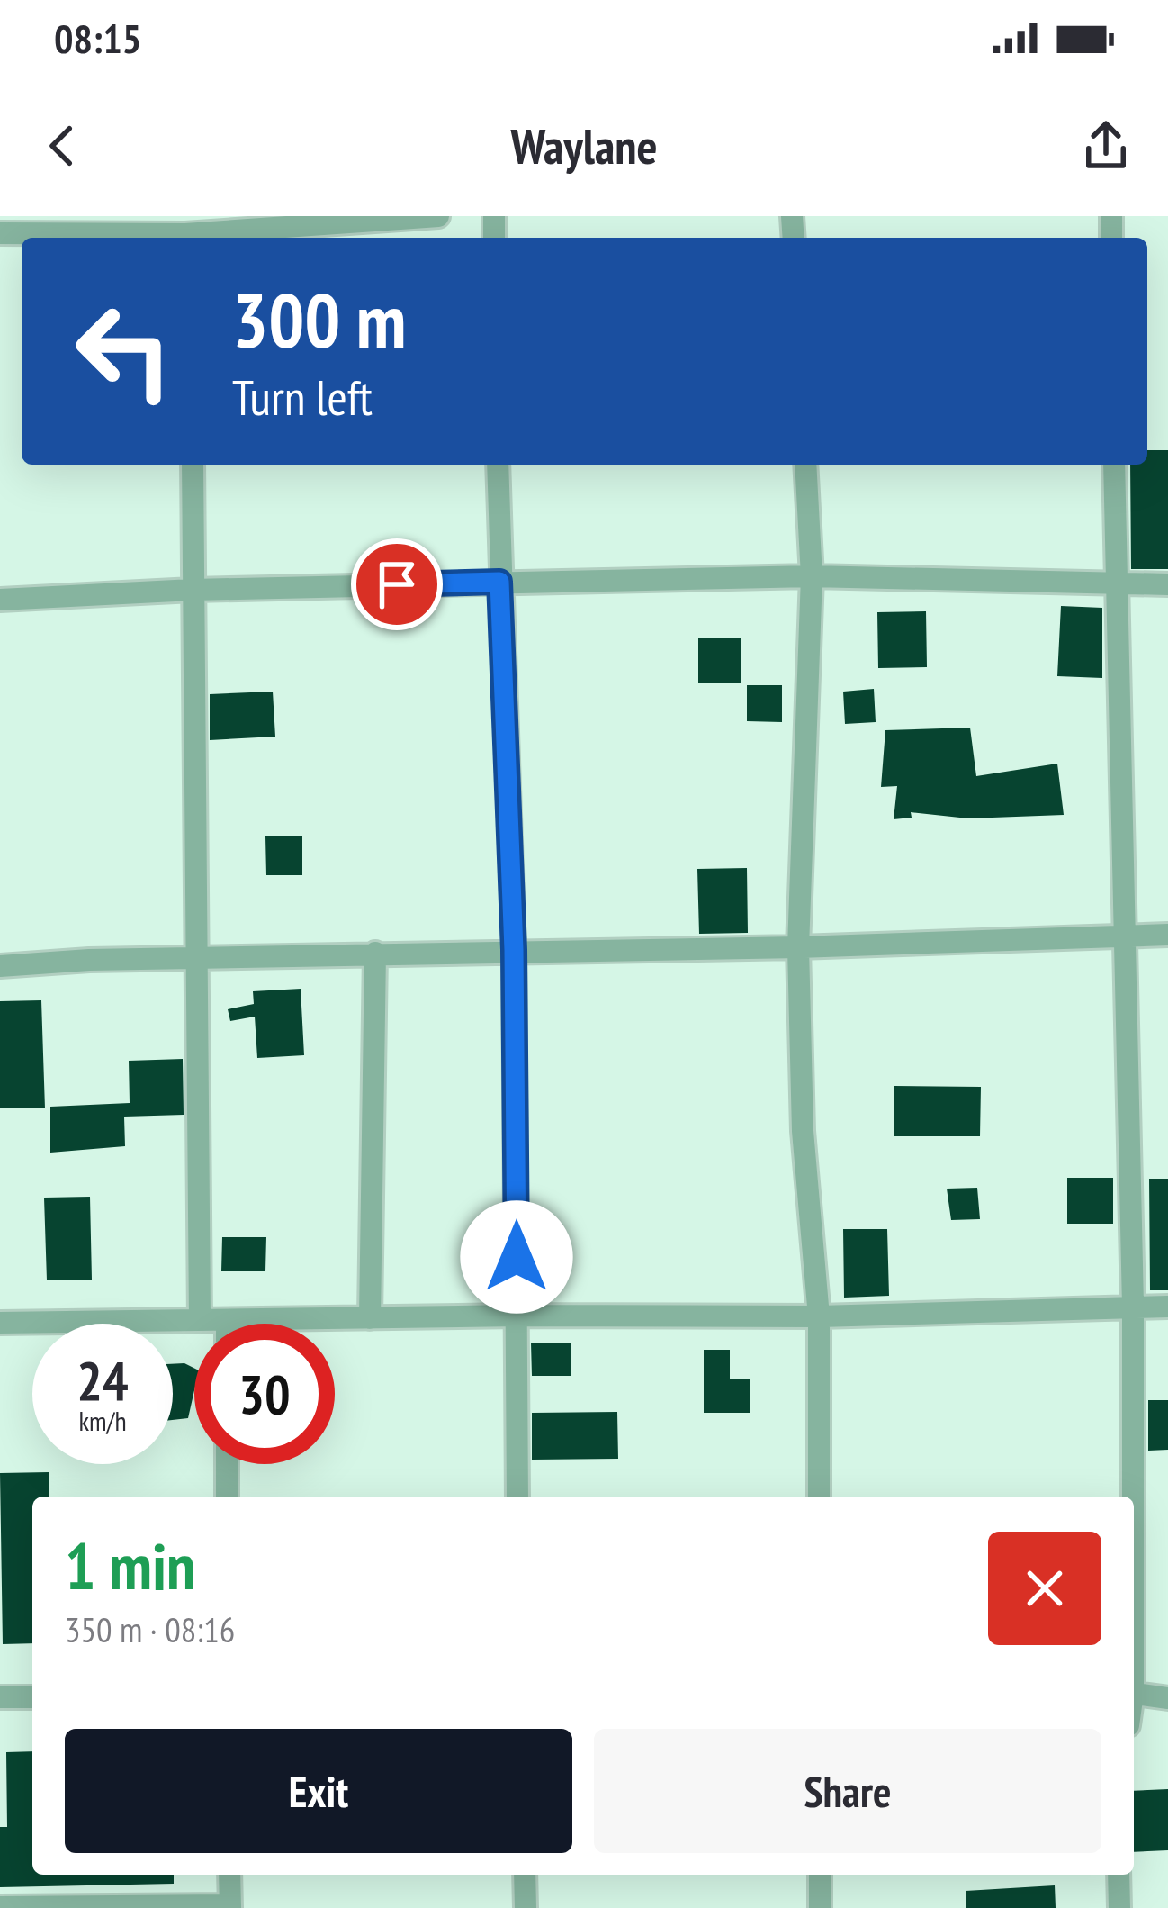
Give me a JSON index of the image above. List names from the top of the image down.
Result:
{
  "page": {
    "status": "08:15",
    "header": "Waylane",
    "turn": ["300 m", "Turn left"],
    "speed": "24 km/h",
    "limit": "30",
    "heading": ["1 min", "350 m · 08:16"],
    "buttons": ["Exit", "Share"]
  }
}
